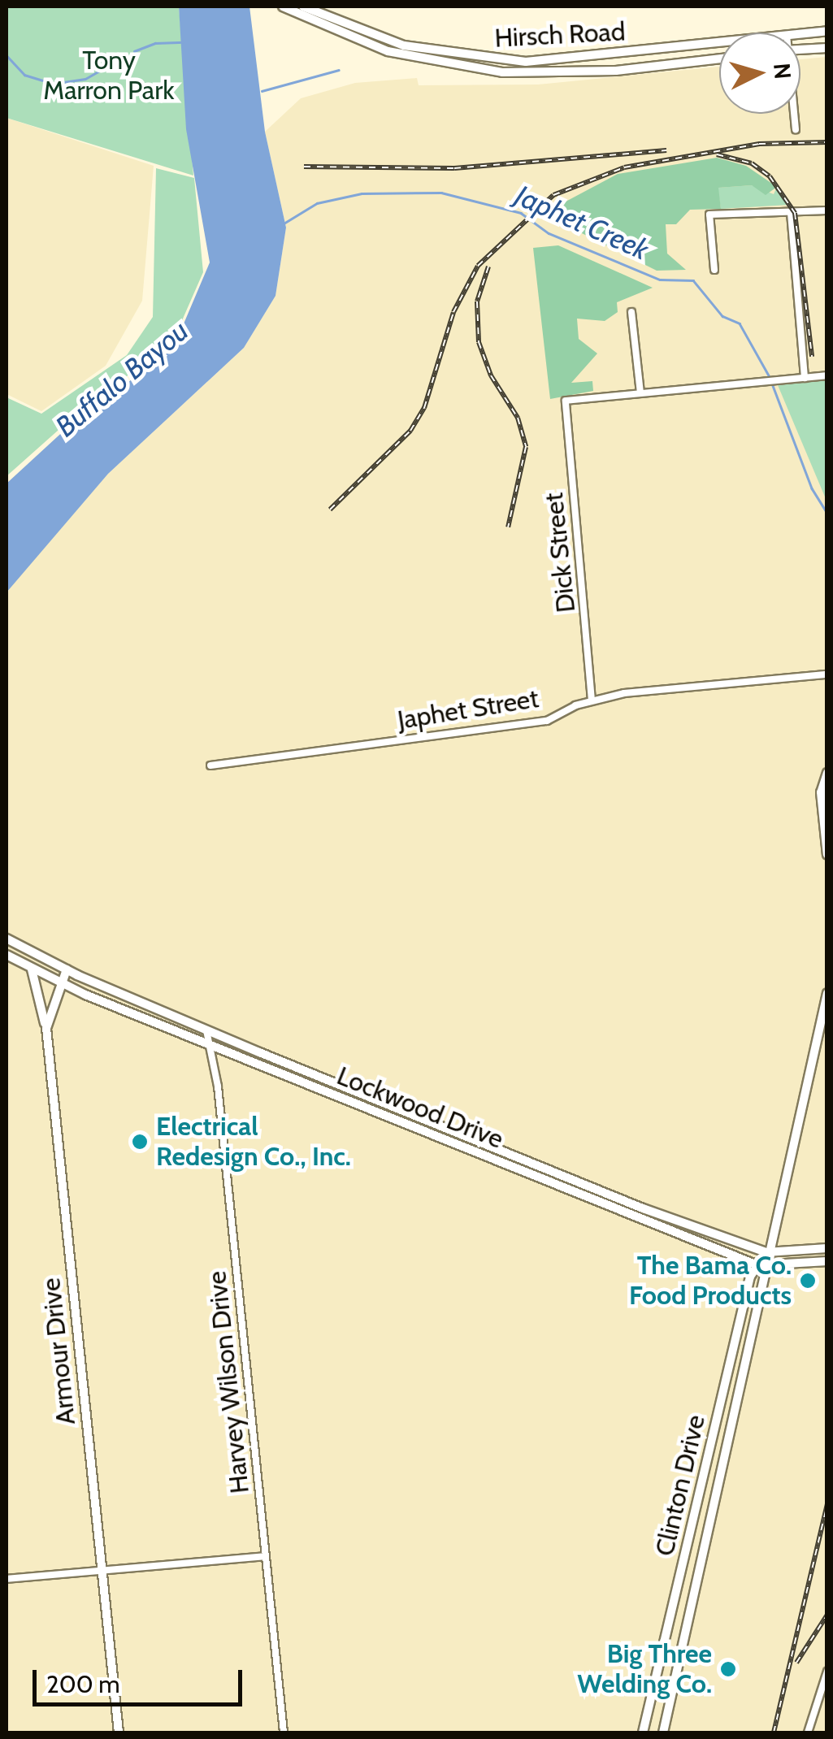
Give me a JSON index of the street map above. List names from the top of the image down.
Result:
{
  "streets": {
    "main road": [
      "Hirsch Road",
      "Lockwood Drive",
      "Armour Drive",
      "Clinton Drive"
    ],
    "street": ["Dick Street", "Japhet Street", "Harvey Wilson Drive"]
  },
  "crossings": [
    ["Dick Street", "Japhet Street"],
    ["Lockwood Drive", "Armour Drive"],
    ["Lockwood Drive", "Harvey Wilson Drive"],
    ["Lockwood Drive", "Clinton Drive"]
  ],
  "water": ["Japhet Creek", "Buffalo Bayou"],
  "parks": ["Tony Marron Park"],
  "places": ["Electrical Redesign Co., Inc.", "The Bama Co. Food Products", "Big Three Welding Co."],
  "scale_bar": "200 m",
  "north": "right"
}
